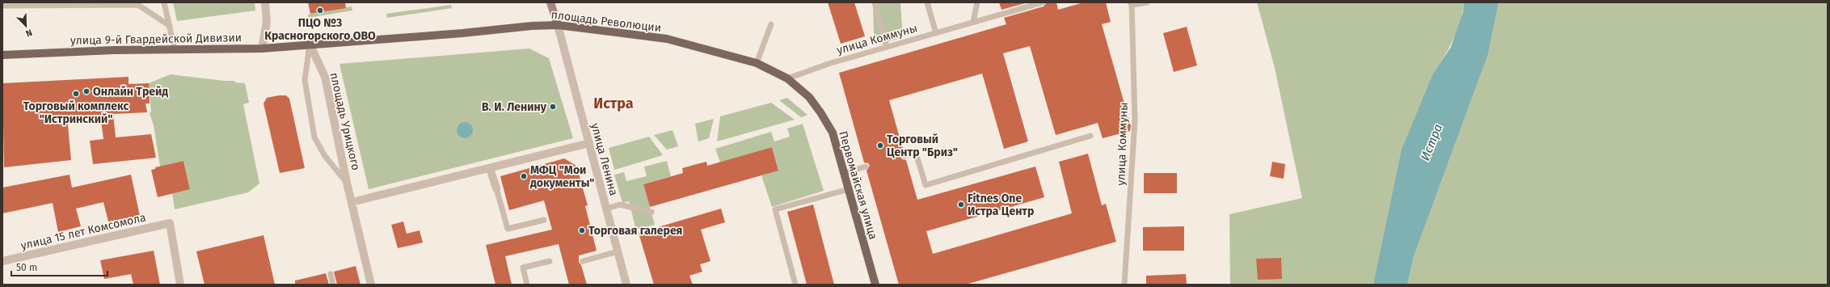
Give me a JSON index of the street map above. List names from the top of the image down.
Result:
{
  "streets": {
    "main road": [
      "площадь Революции",
      "улица 9-й Гвардейской Дивизии",
      "улица Ленина",
      "Первомайская улица"
    ],
    "street": ["площадь Урицкого", "улица 15 лет Комсомола"],
    "lane": ["улица Коммуны"]
  },
  "crossings": [
    ["площадь Революции", "улица 9-й Гвардейской Дивизии"],
    ["площадь Революции", "улица Коммуны"],
    ["площадь Революции", "площадь Урицкого"],
    ["площадь Революции", "улица Ленина"],
    ["площадь Революции", "Первомайская улица"],
    ["улица 9-й Гвардейской Дивизии", "площадь Урицкого"]
  ],
  "districts": ["Истра"],
  "water": ["Истра"],
  "places": [
    "ПЦО №3 Красногорского ОВО",
    "Онлайн Трейд",
    "Торговый комплекс \"Истринский\"",
    "В. И. Ленину",
    "Торговый Центр \"Бриз\"",
    "МФЦ \"Мои документы\"",
    "Fitnes One Истра Центр",
    "Торговая галерея"
  ],
  "scale_bar": "50 m",
  "north": "bottom right"
}
